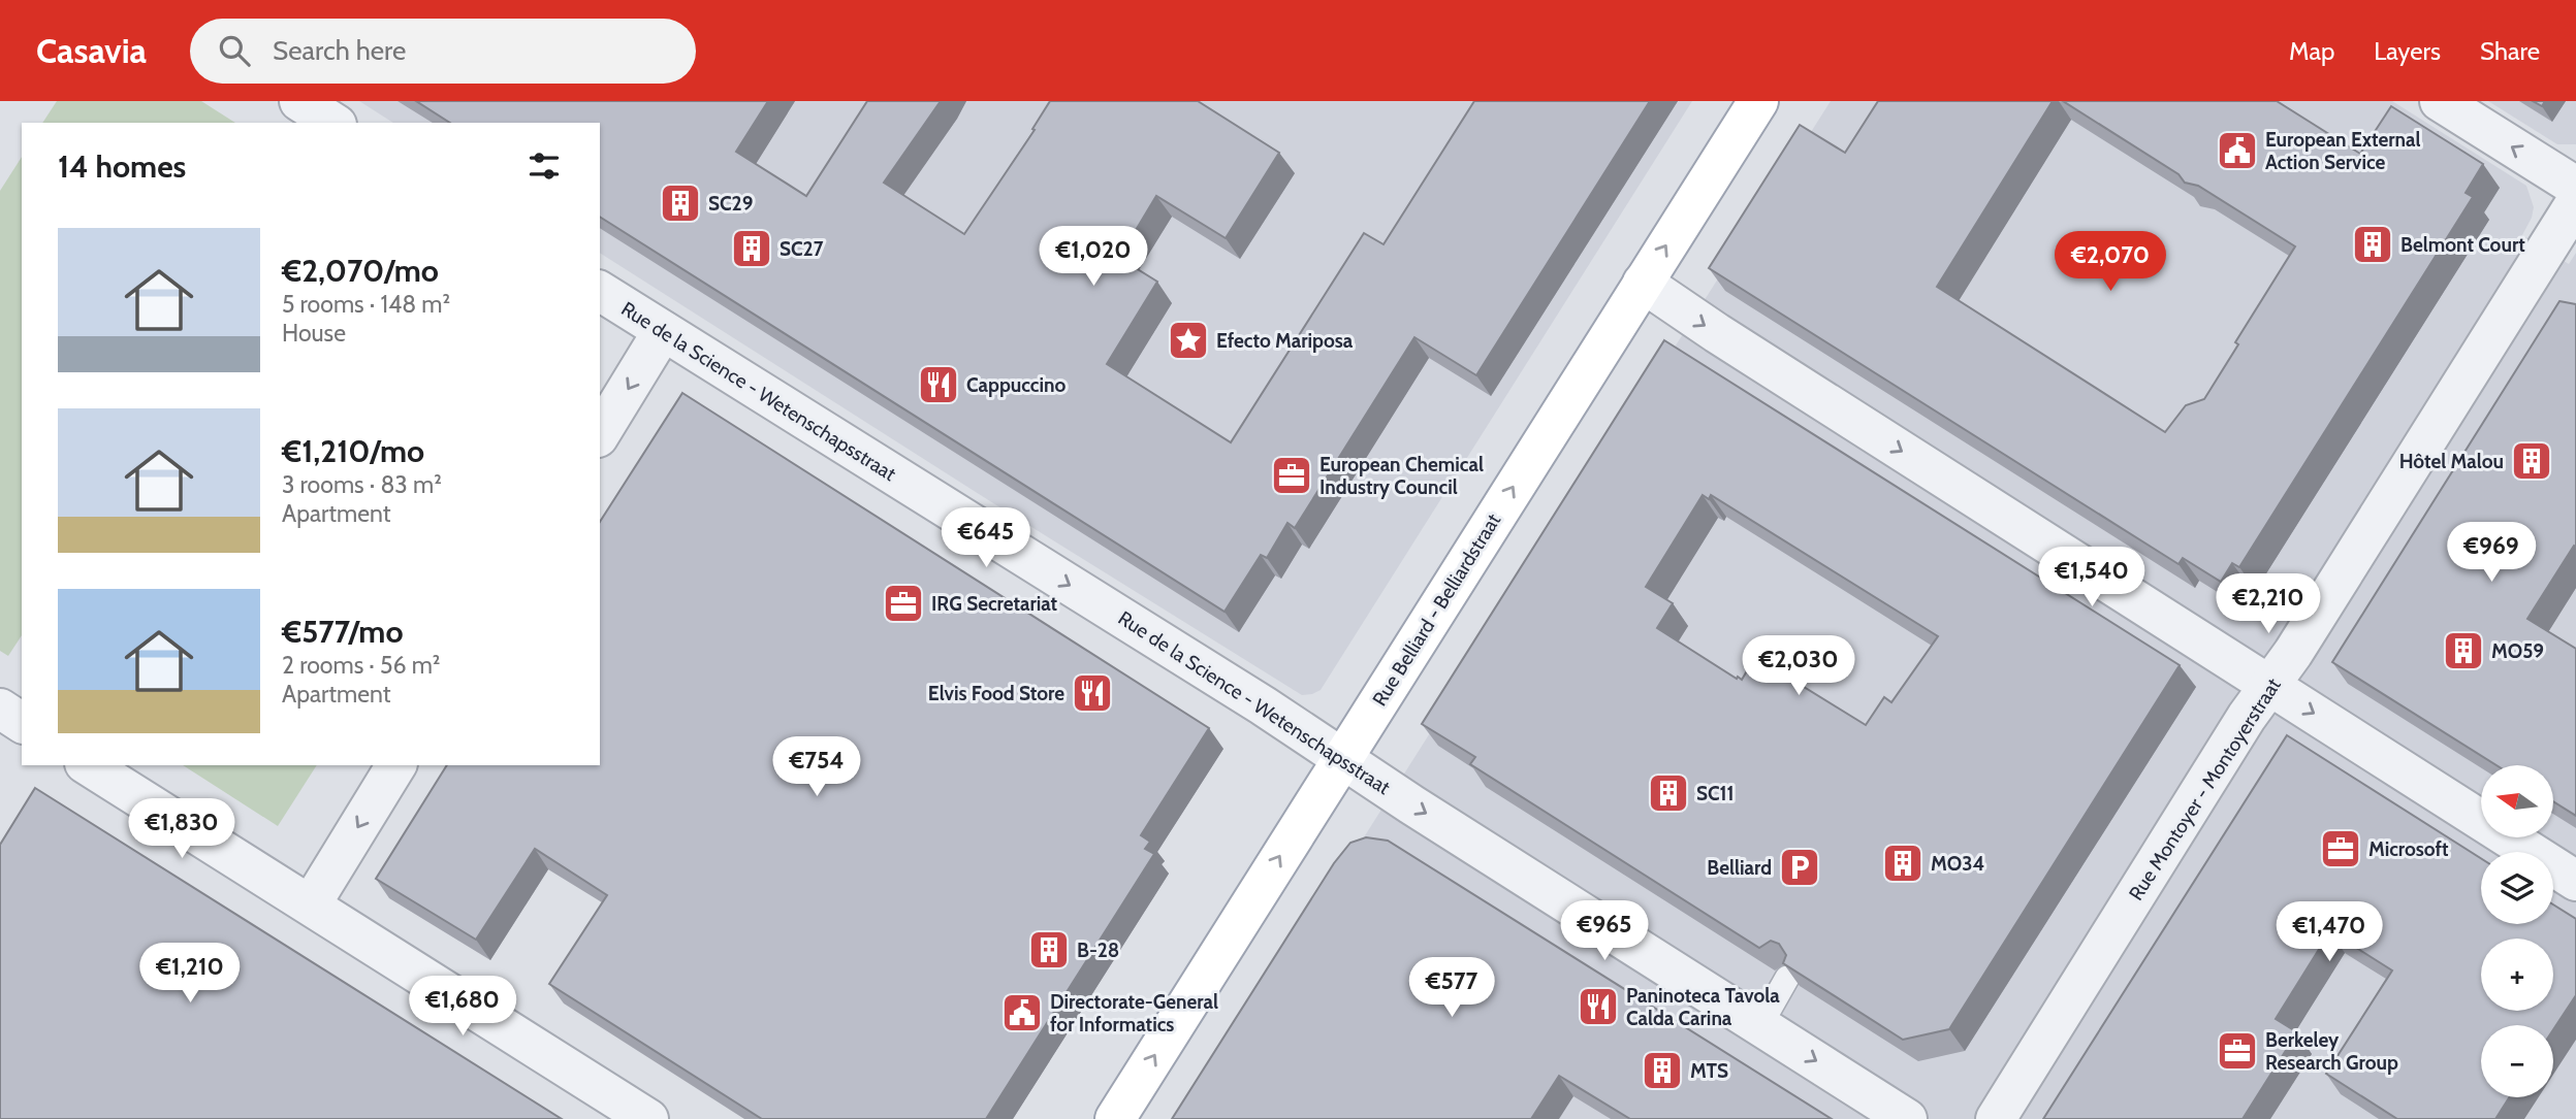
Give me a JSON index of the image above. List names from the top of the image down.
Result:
{
  "streets": {
    "main road": ["Rue Belliard - Belliardstraat"],
    "street": ["Rue de la Science - Wetenschapsstraat", "Rue Montoyer - Montoyerstraat"]
  },
  "crossings": [
    ["Rue de la Science - Wetenschapsstraat", "Rue Belliard - Belliardstraat"]
  ],
  "one_way": ["Rue de la Science - Wetenschapsstraat", "Rue Belliard - Belliardstraat"],
  "places": {
    "public building": ["European External Action Service", "Directorate-General for Informatics"],
    "building": [
      "SC29",
      "Belmont Court",
      "SC27",
      "Hôtel Malou",
      "MO59",
      "SC11",
      "MO34",
      "B-28",
      "MTS"
    ],
    "place": ["Efecto Mariposa"],
    "restaurant": ["Cappuccino", "Elvis Food Store", "Paninoteca Tavola Calda Carina"],
    "office": [
      "European Chemical Industry Council",
      "IRG Secretariat",
      "Microsoft",
      "Berkeley Research Group"
    ],
    "parking": ["Belliard"]
  },
  "north": "left",
  "page": {
    "header": "Casavia",
    "search": "Search here",
    "nav": ["Map", "Layers", "Share"],
    "heading": "14 homes",
    "list": [
      {
        "name": "€2,070/mo",
        "note": "5 rooms · 148 m² · House"
      },
      {
        "name": "€1,210/mo",
        "note": "3 rooms · 83 m² · Apartment"
      },
      {
        "name": "€577/mo",
        "note": "2 rooms · 56 m² · Apartment"
      }
    ],
    "price": [
      "€1,020",
      "€2,070",
      "€645",
      "€969",
      "€1,540",
      "€2,210",
      "€2,030",
      "€754",
      "€1,830",
      "€965",
      "€1,470",
      "€1,210",
      "€577",
      "€1,680"
    ],
    "map_buttons": ["+", "−"]
  }
}
